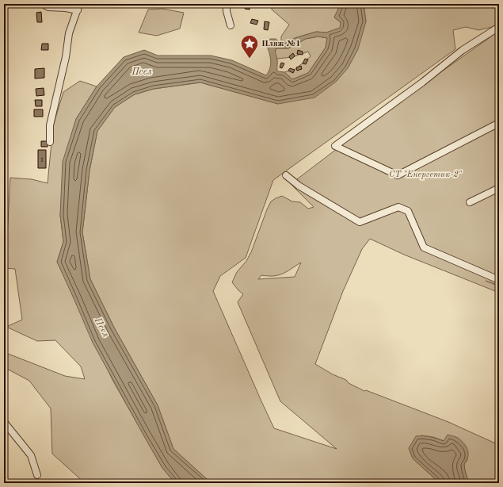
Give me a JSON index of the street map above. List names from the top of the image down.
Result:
{
  "water": ["Псел"],
  "parks": ["СТ \"Енергетик-2\""],
  "places": {
    "place": ["Пляж №1"]
  },
  "house_numbers": ["1"]
}
